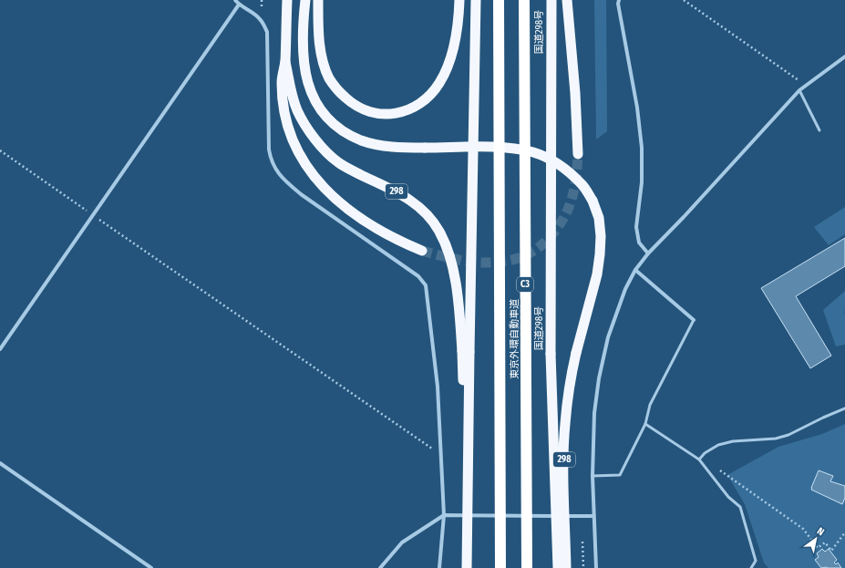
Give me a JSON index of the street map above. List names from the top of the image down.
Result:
{
  "streets": {
    "highway": [
      "国道298号",
      "298",
      "C3",
      "東京外環自動車道"
    ]
  },
  "north": "top right"
}
